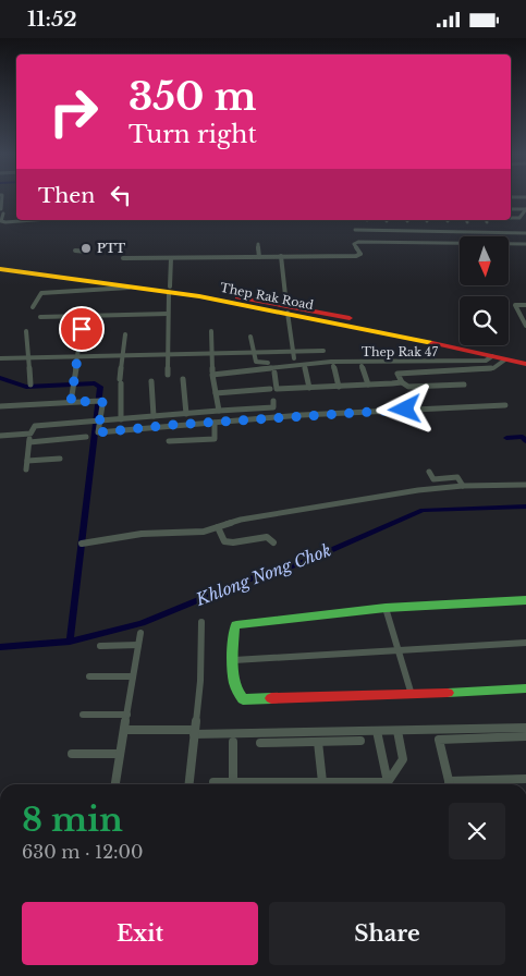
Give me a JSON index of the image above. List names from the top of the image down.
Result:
{
  "streets": {
    "main road": ["Thep Rak Road"],
    "street": ["Thep Rak 47"]
  },
  "crossings": [
    ["Thep Rak Road", "Thep Rak 47"]
  ],
  "water": ["Khlong Nong Chok"],
  "places": ["PTT"],
  "north": "bottom",
  "page": {
    "status": "11:52",
    "turn": ["350 m", "Turn right"],
    "then": "Then",
    "heading": ["8 min", "630 m · 12:00"],
    "buttons": ["Exit", "Share"]
  }
}
